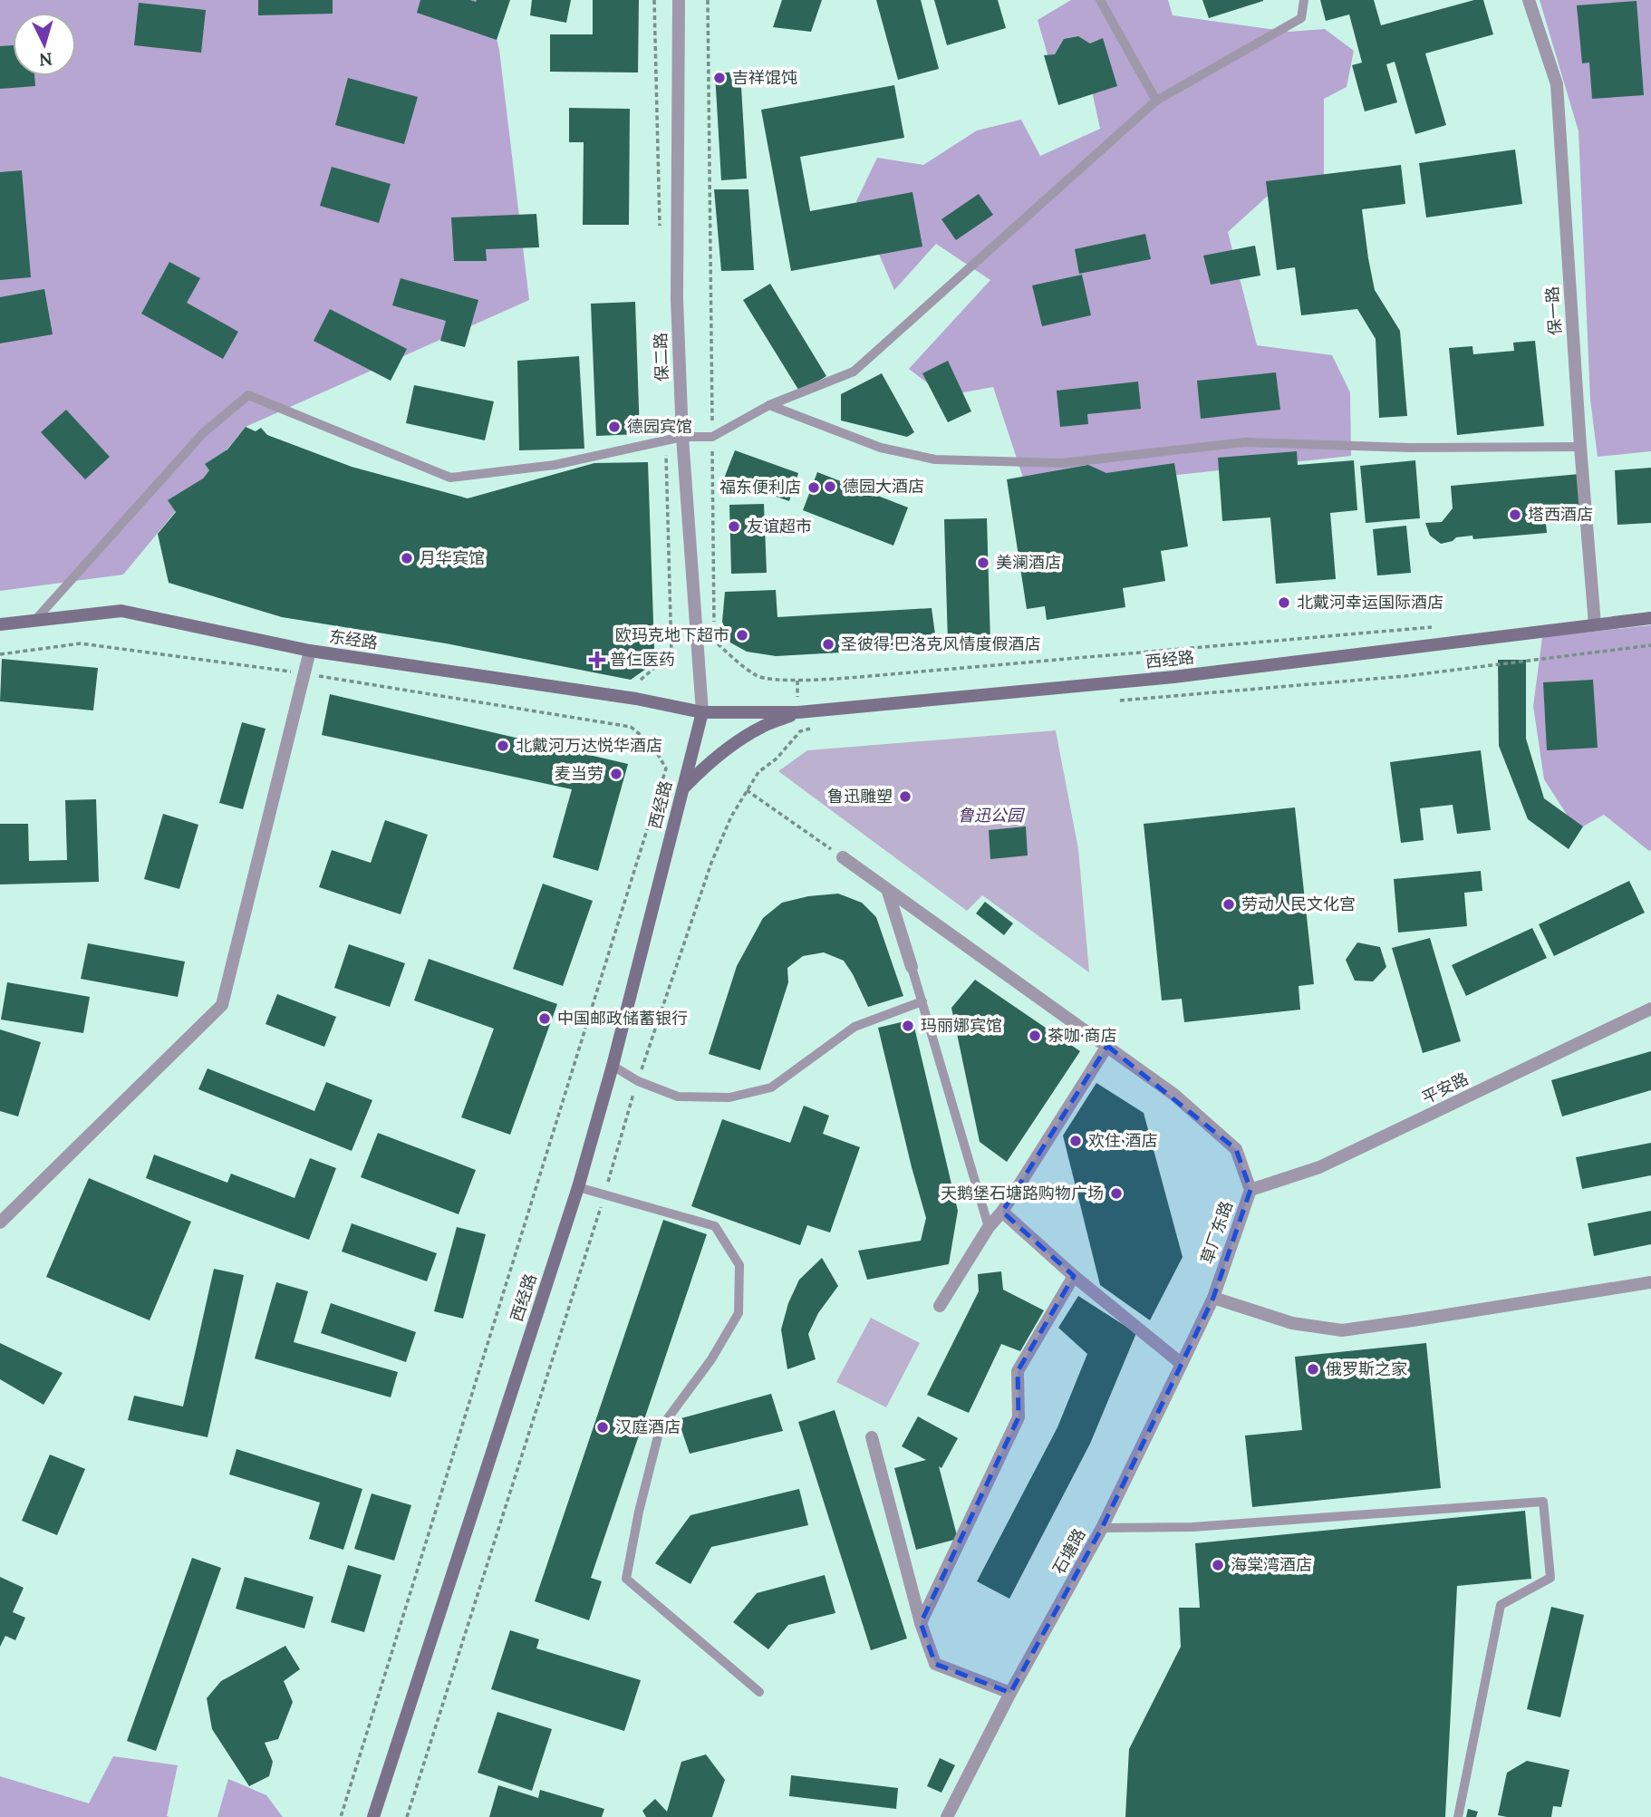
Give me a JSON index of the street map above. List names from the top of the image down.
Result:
{
  "streets": {
    "main road": ["东经路", "西经路"],
    "street": [
      "保一路",
      "保二路",
      "平安路",
      "草厂东路",
      "石塘路"
    ]
  },
  "crossings": [
    ["保一路", "西经路"],
    ["保二路", "东经路"],
    ["保二路", "西经路"],
    ["东经路", "西经路"],
    ["平安路", "草厂东路"],
    ["草厂东路", "石塘路"]
  ],
  "parks": ["鲁迅公园"],
  "places": {
    "other": [
      "吉祥馄饨",
      "德园宾馆",
      "德园大酒店",
      "福东便利店",
      "塔西酒店",
      "友谊超市",
      "月华宾馆",
      "美澜酒店",
      "北戴河幸运国际酒店",
      "欧玛克地下超市",
      "圣彼得·巴洛克风情度假酒店",
      "北戴河万达悦华酒店",
      "麦当劳",
      "鲁迅雕塑",
      "劳动人民文化宫",
      "中国邮政储蓄银行",
      "玛丽娜宾馆",
      "茶咖·商店",
      "欢住·酒店",
      "天鹅堡石塘路购物广场",
      "俄罗斯之家",
      "汉庭酒店",
      "海棠湾酒店"
    ],
    "health": ["普仁医药"]
  },
  "north": "bottom"
}
